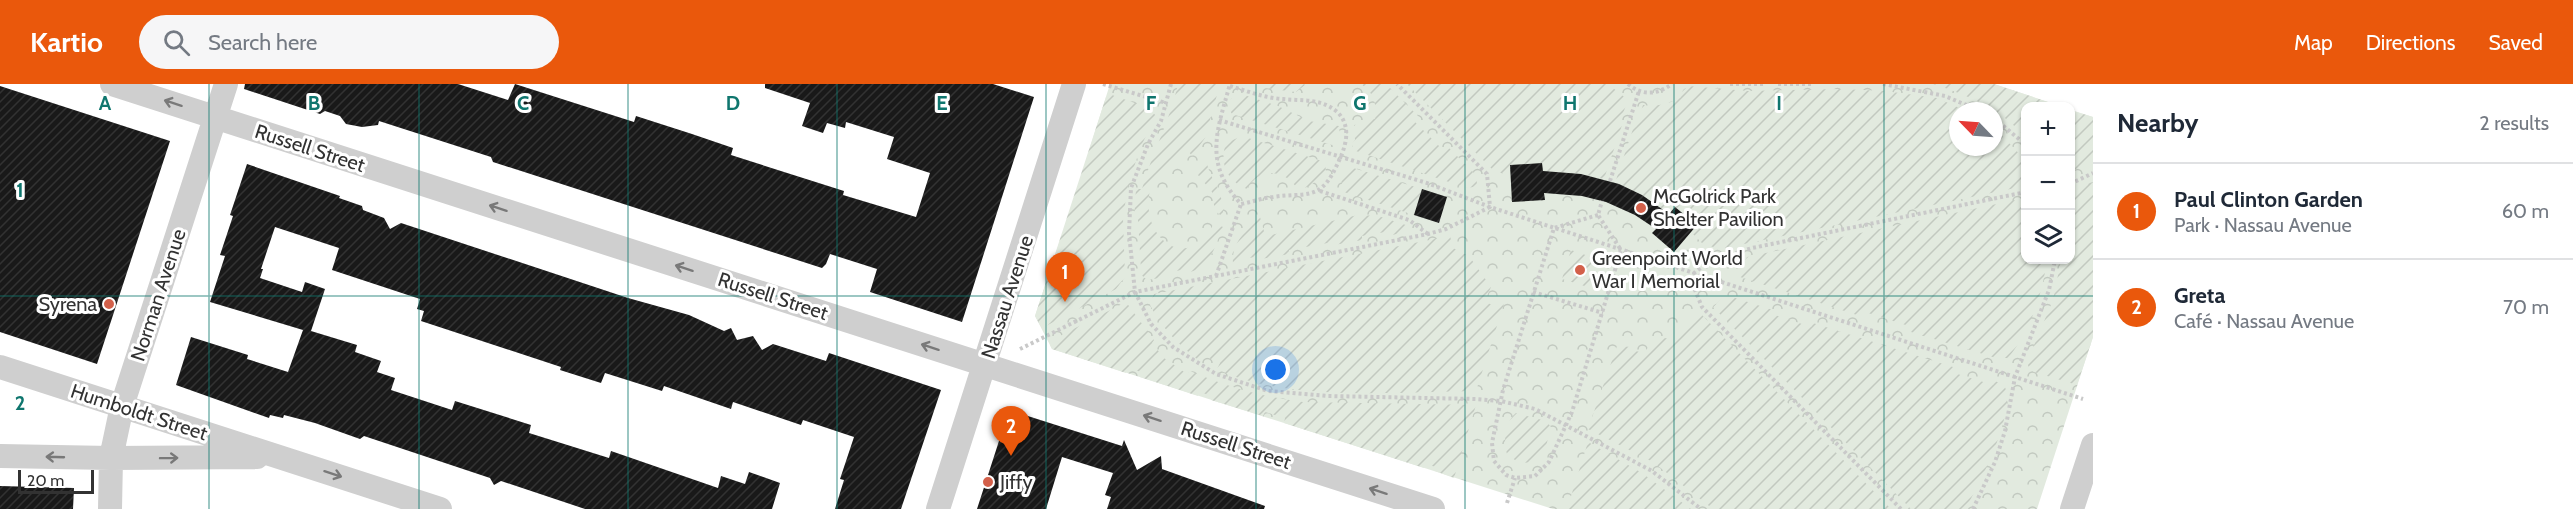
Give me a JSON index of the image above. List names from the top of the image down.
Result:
{
  "streets": {
    "street": [
      "Russell Street",
      "Norman Avenue",
      "Nassau Avenue",
      "Humboldt Street"
    ]
  },
  "crossings": [
    ["Russell Street", "Norman Avenue"],
    ["Russell Street", "Nassau Avenue"],
    ["Norman Avenue", "Humboldt Street"]
  ],
  "one_way": ["Russell Street"],
  "places": [
    "McGolrick Park Shelter Pavilion",
    "Greenpoint World War I Memorial",
    "Syrena",
    "Jiffy"
  ],
  "scale_bar": "20 m",
  "north": "top left",
  "page": {
    "header": "Kartio",
    "search": "Search here",
    "nav": ["Map", "Directions", "Saved"],
    "heading": ["Nearby", "2 results"],
    "map_buttons": ["+", "−"],
    "list": [
      {
        "mark": "1",
        "name": "Paul Clinton Garden",
        "note": "Park · Nassau Avenue",
        "value": "60 m"
      },
      {
        "mark": "2",
        "name": "Greta",
        "note": "Café · Nassau Avenue",
        "value": "70 m"
      }
    ],
    "pins": ["1", "2"],
    "scale": "20 m"
  },
  "grid": {
    "columns": [
      "A",
      "B",
      "C",
      "D",
      "E",
      "F",
      "G",
      "H",
      "I"
    ],
    "rows": ["1", "2"]
  }
}
